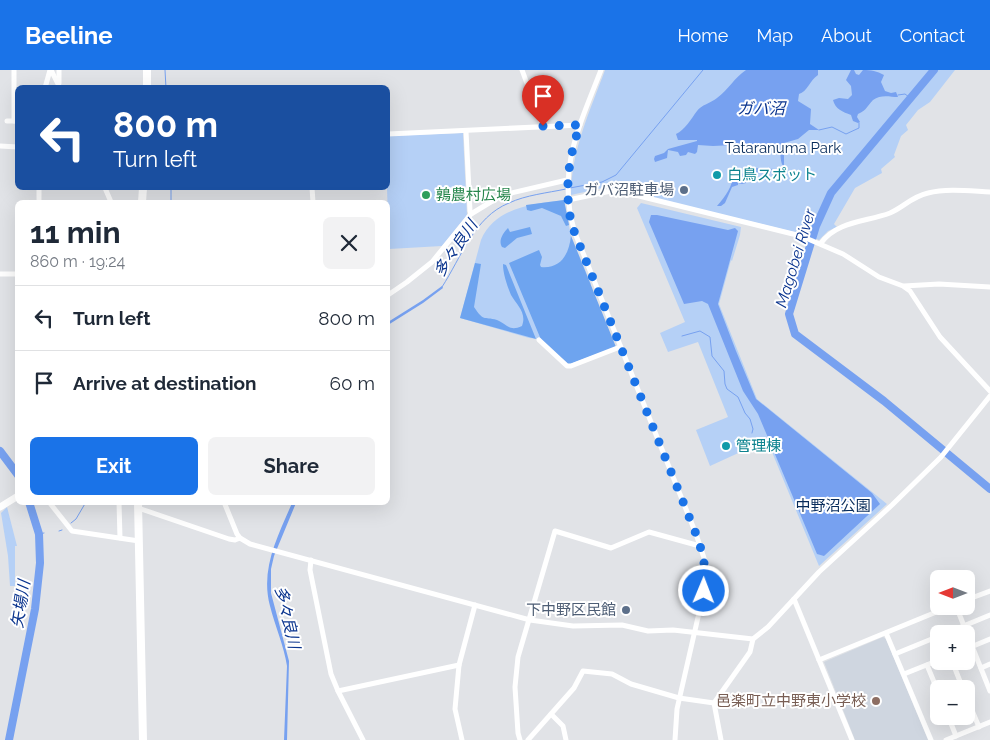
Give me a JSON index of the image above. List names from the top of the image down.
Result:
{
  "water": [
    "ガバ沼",
    "多々良川",
    "Magobei River",
    "矢場川"
  ],
  "parks": ["Tataranuma Park", "中野沼公園"],
  "places": [
    "白鳥スポット",
    "ガバ沼駐車場",
    "鶉農村広場",
    "管理棟",
    "下中野区民館",
    "邑楽町立中野東小学校"
  ],
  "north": "left",
  "page": {
    "header": "Beeline",
    "nav": [
      "Home",
      "Map",
      "About",
      "Contact"
    ],
    "turn": ["800 m", "Turn left"],
    "heading": ["11 min", "860 m · 19:24"],
    "list": [
      {
        "name": "Turn left",
        "value": "800 m"
      },
      {
        "name": "Arrive at destination",
        "value": "60 m"
      }
    ],
    "buttons": ["Exit", "Share"],
    "map_buttons": ["+", "−"]
  }
}
